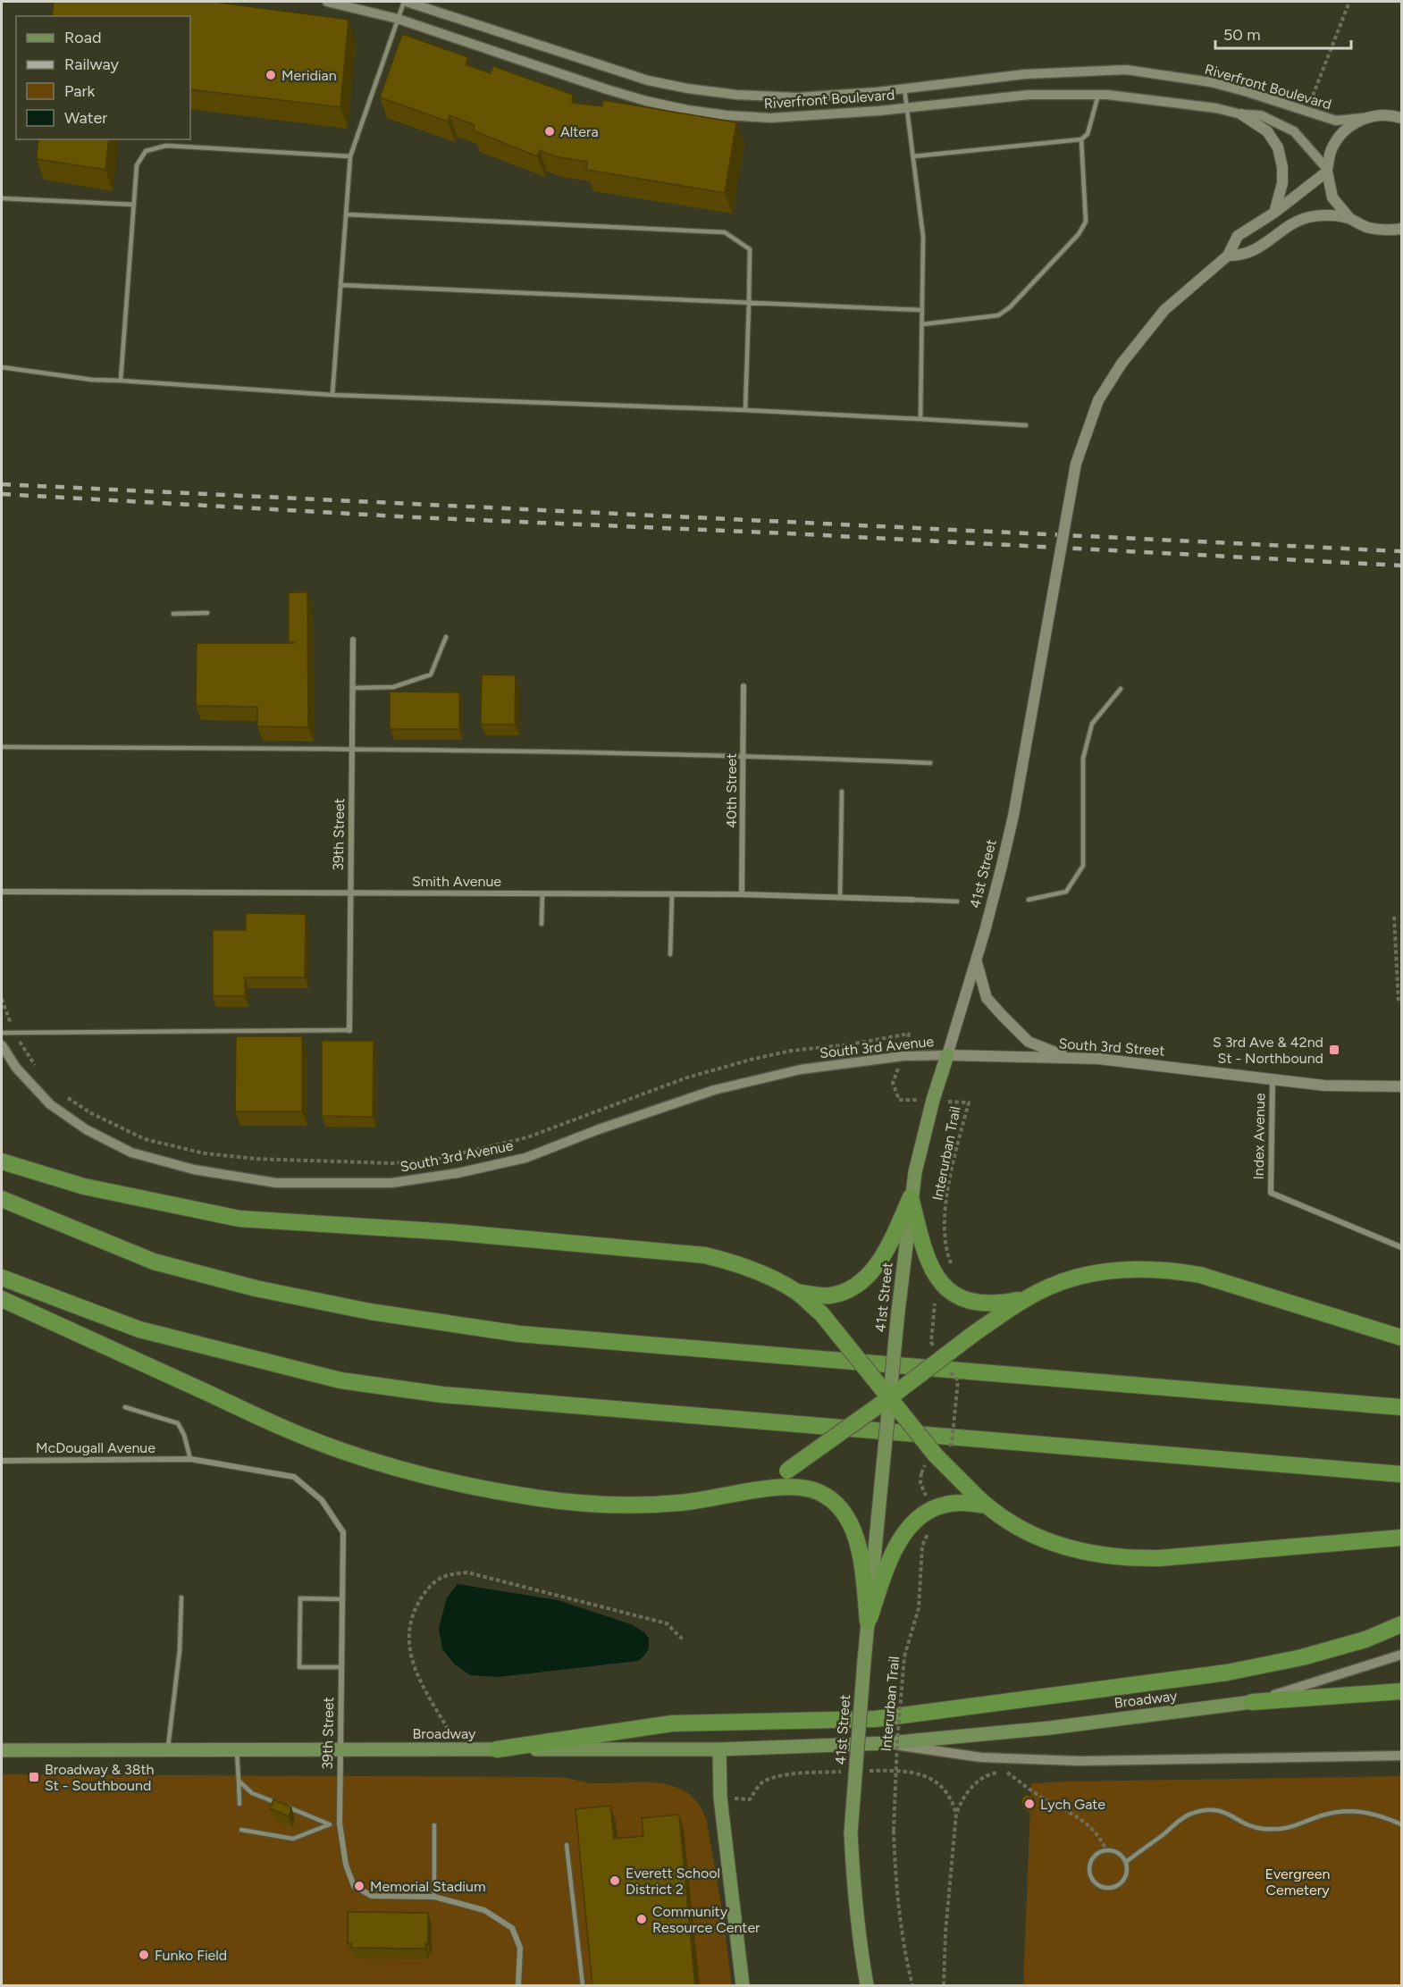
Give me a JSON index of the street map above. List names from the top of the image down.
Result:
{
  "streets": {
    "main road": ["41st Street", "South 3rd Street", "Broadway"],
    "street": [
      "Riverfront Boulevard",
      "40th Street",
      "39th Street",
      "Smith Avenue",
      "South 3rd Avenue",
      "Index Avenue",
      "McDougall Avenue"
    ],
    "path": ["Interurban Trail"]
  },
  "crossings": [
    ["40th Street", "Smith Avenue"],
    ["39th Street", "Smith Avenue"],
    ["39th Street", "McDougall Avenue"],
    ["39th Street", "Broadway"],
    ["41st Street", "South 3rd Avenue"],
    ["41st Street", "South 3rd Street"],
    ["41st Street", "Interurban Trail"],
    ["South 3rd Avenue", "South 3rd Street"],
    ["South 3rd Avenue", "Interurban Trail"],
    ["South 3rd Street", "Index Avenue"]
  ],
  "parks": ["Evergreen Cemetery"],
  "places": {
    "other": [
      "Meridian",
      "Altera",
      "Lych Gate",
      "Everett School District 2",
      "Memorial Stadium",
      "Community Resource Center",
      "Funko Field"
    ],
    "transit": ["S 3rd Ave & 42nd St - Northbound", "Broadway & 38th St - Southbound"]
  },
  "legend": [
    "Road",
    "Railway",
    "Park",
    "Water"
  ],
  "scale_bar": "50 m"
}
